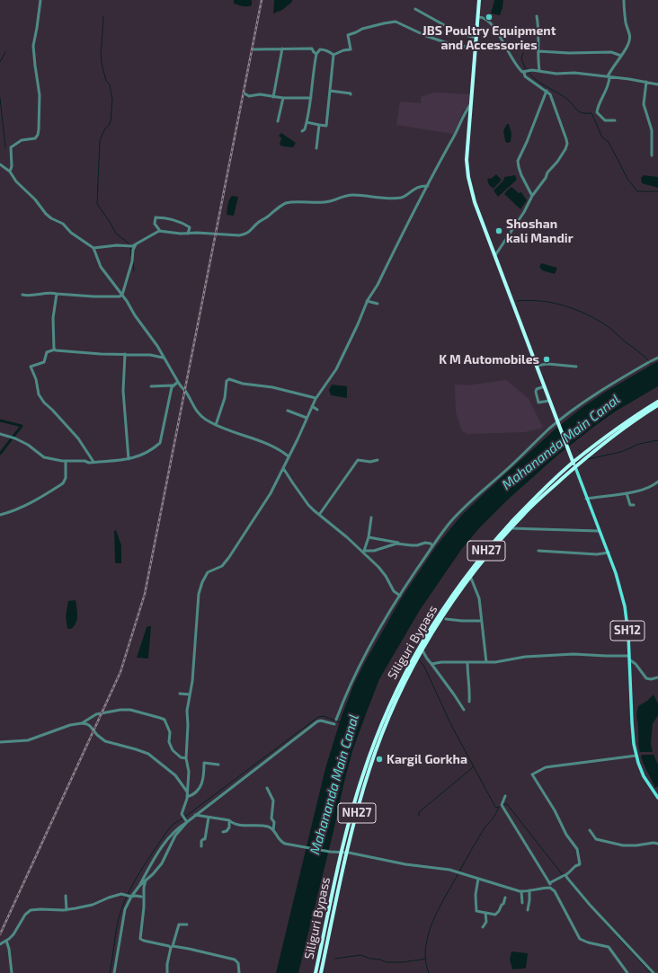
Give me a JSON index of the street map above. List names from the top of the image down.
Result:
{
  "streets": {
    "highway": ["NH27", "Siliguri Bypass"],
    "main road": ["SH12"]
  },
  "crossings": [
    ["NH27", "SH12"],
    ["NH27", "Siliguri Bypass"]
  ],
  "water": ["Mahananda Main Canal"],
  "places": [
    "JBS Poultry Equipment and Accessories",
    "Shoshan kali Mandir",
    "K M Automobiles",
    "Kargil Gorkha"
  ]
}
